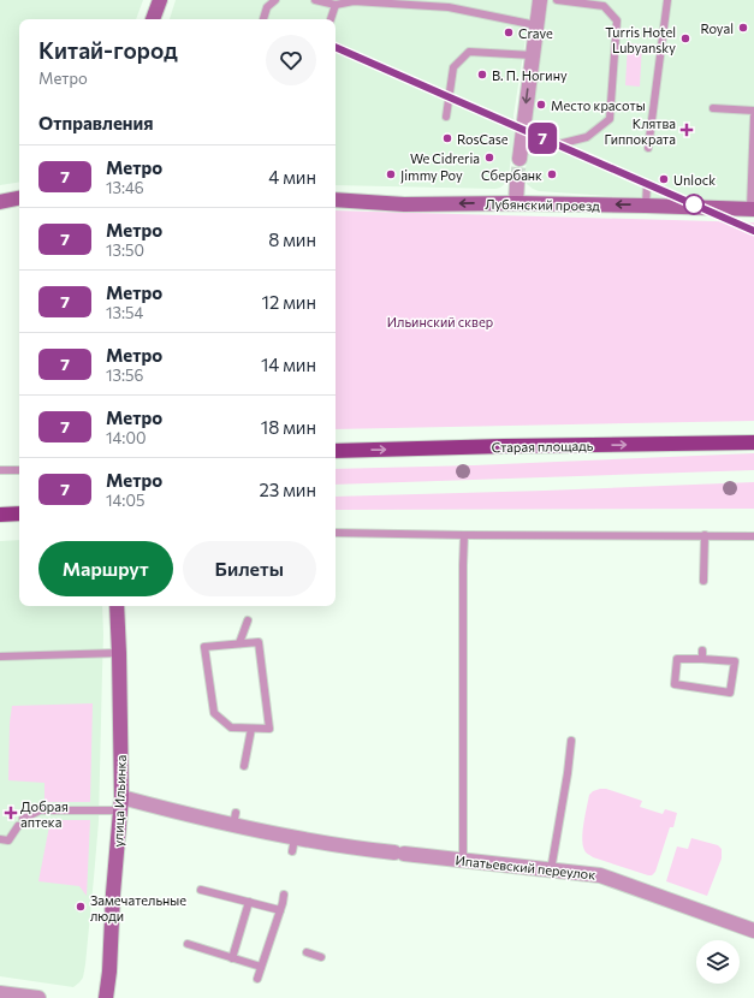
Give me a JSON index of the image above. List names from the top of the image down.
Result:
{
  "streets": {
    "main road": ["Лубянский проезд", "Старая площадь", "улица Ильинка"],
    "street": ["Ипатьевский переулок"]
  },
  "crossings": [
    ["улица Ильинка", "Ипатьевский переулок"]
  ],
  "one_way": ["Лубянский проезд", "Старая площадь"],
  "parks": ["Ильинский сквер"],
  "places": {
    "other": [
      "Royal",
      "Crave",
      "Turris Hotel Lubyansky",
      "В. П. Ногину",
      "Место красоты",
      "RosCase",
      "We Cidreria",
      "Jimmy Poy",
      "Сбербанк",
      "Unlock",
      "Замечательные люди"
    ],
    "health": ["Клятва Гиппократа", "Добрая аптека"]
  },
  "lines": ["metro line 7"],
  "page": {
    "on_map": "7",
    "heading": [
      ["Китай-город", "Метро"],
      "Отправления"
    ],
    "list": [
      {
        "mark": "7",
        "name": "Метро",
        "note": "13:46",
        "value": "4 мин"
      },
      {
        "mark": "7",
        "name": "Метро",
        "note": "13:50",
        "value": "8 мин"
      },
      {
        "mark": "7",
        "name": "Метро",
        "note": "13:54",
        "value": "12 мин"
      },
      {
        "mark": "7",
        "name": "Метро",
        "note": "13:56",
        "value": "14 мин"
      },
      {
        "mark": "7",
        "name": "Метро",
        "note": "14:00",
        "value": "18 мин"
      },
      {
        "mark": "7",
        "name": "Метро",
        "note": "14:05",
        "value": "23 мин"
      }
    ],
    "buttons": ["Маршрут", "Билеты"]
  }
}
